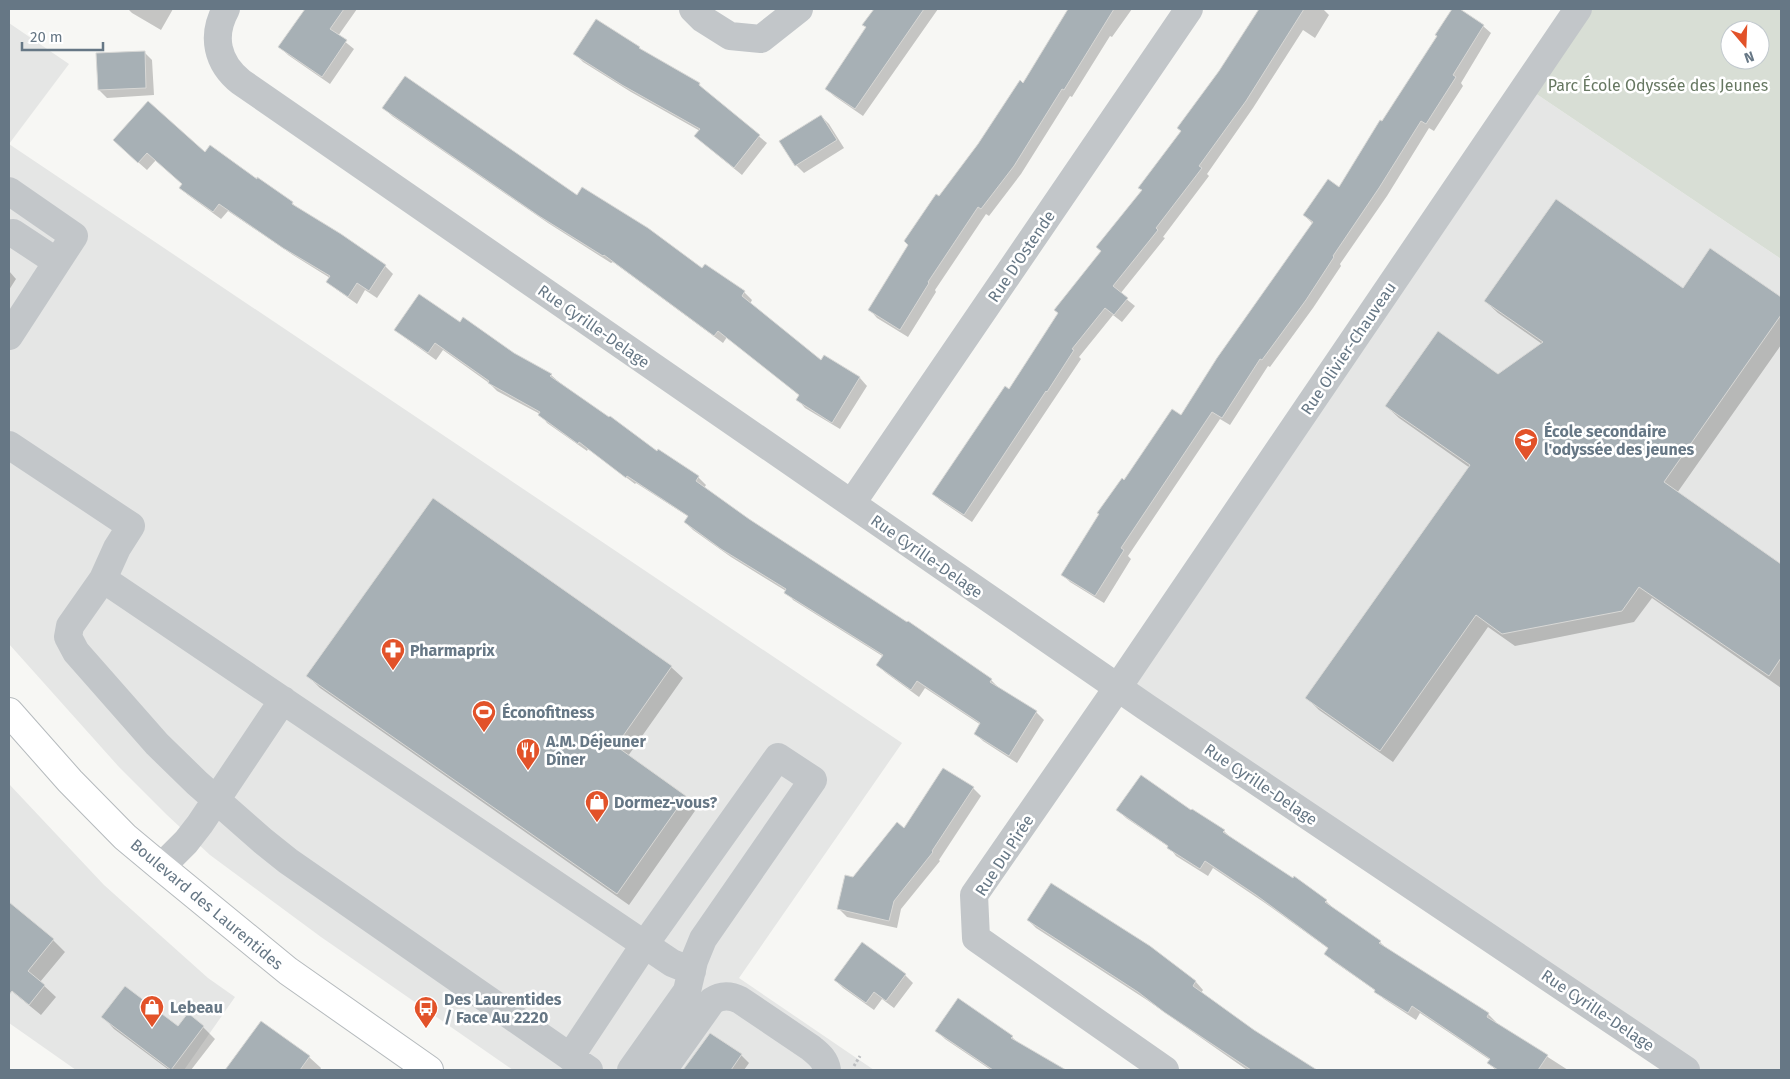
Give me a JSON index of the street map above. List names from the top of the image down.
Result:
{
  "streets": {
    "main road": ["Boulevard des Laurentides"],
    "street": [
      "Rue D'Ostende",
      "Rue Cyrille-Delage",
      "Rue Olivier-Chauveau",
      "Rue Du Pirée"
    ]
  },
  "crossings": [
    ["Rue D'Ostende", "Rue Cyrille-Delage"],
    ["Rue Cyrille-Delage", "Rue Olivier-Chauveau"],
    ["Rue Cyrille-Delage", "Rue Du Pirée"],
    ["Rue Olivier-Chauveau", "Rue Du Pirée"]
  ],
  "parks": ["Parc École Odyssée des Jeunes"],
  "places": {
    "school or university": ["École secondaire l'odyssée des jeunes"],
    "pharmacy": ["Pharmaprix"],
    "sports": ["Éconofitness"],
    "restaurant": ["A.M. Déjeuner Dîner"],
    "shop": ["Dormez-vous?", "Lebeau"],
    "bus stop": ["Des Laurentides / Face Au 2220"]
  },
  "scale_bar": "20 m",
  "north": "bottom"
}
